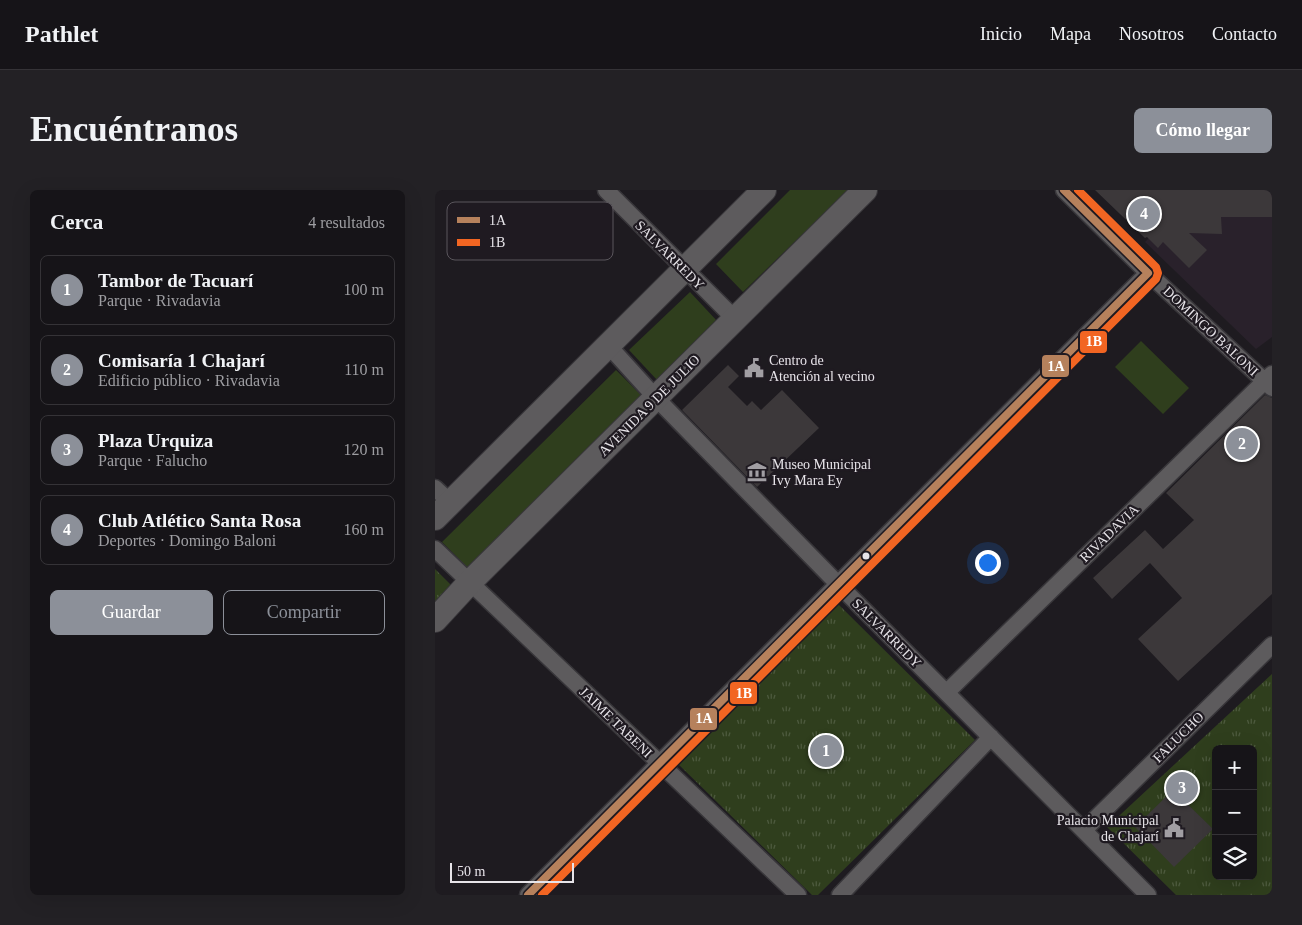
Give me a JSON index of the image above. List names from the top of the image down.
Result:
{
  "streets": {
    "main road": ["AVENIDA 9 DE JULIO"],
    "street": [
      "SALVARREDY",
      "DOMINGO BALONI",
      "RIVADAVIA",
      "JAIME TABENI",
      "FALUCHO"
    ]
  },
  "crossings": [
    ["SALVARREDY", "AVENIDA 9 DE JULIO"],
    ["SALVARREDY", "RIVADAVIA"],
    ["SALVARREDY", "FALUCHO"],
    ["DOMINGO BALONI", "RIVADAVIA"],
    ["AVENIDA 9 DE JULIO", "JAIME TABENI"]
  ],
  "places": {
    "public building": ["Centro de Atención al vecino", "Palacio Municipal de Chajarí"],
    "museum": ["Museo Municipal Ivy Mara Ey"]
  },
  "lines": ["transit line 1A", "transit line 1B"],
  "legend": ["1A", "1B"],
  "scale_bar": "50 m",
  "page": {
    "header": "Pathlet",
    "nav": [
      "Inicio",
      "Mapa",
      "Nosotros",
      "Contacto"
    ],
    "buttons": [
      "Cómo llegar",
      ["Guardar", "Compartir"]
    ],
    "title": "Encuéntranos",
    "heading": ["Cerca", "4 resultados"],
    "pins": [
      "4",
      "2",
      "1",
      "3"
    ],
    "list": [
      {
        "mark": "1",
        "name": "Tambor de Tacuarí",
        "note": "Parque · Rivadavia",
        "value": "100 m"
      },
      {
        "mark": "2",
        "name": "Comisaría 1 Chajarí",
        "note": "Edificio público · Rivadavia",
        "value": "110 m"
      },
      {
        "mark": "3",
        "name": "Plaza Urquiza",
        "note": "Parque · Falucho",
        "value": "120 m"
      },
      {
        "mark": "4",
        "name": "Club Atlético Santa Rosa",
        "note": "Deportes · Domingo Baloni",
        "value": "160 m"
      }
    ],
    "map_buttons": ["+", "−"],
    "scale": "50 m"
  }
}
